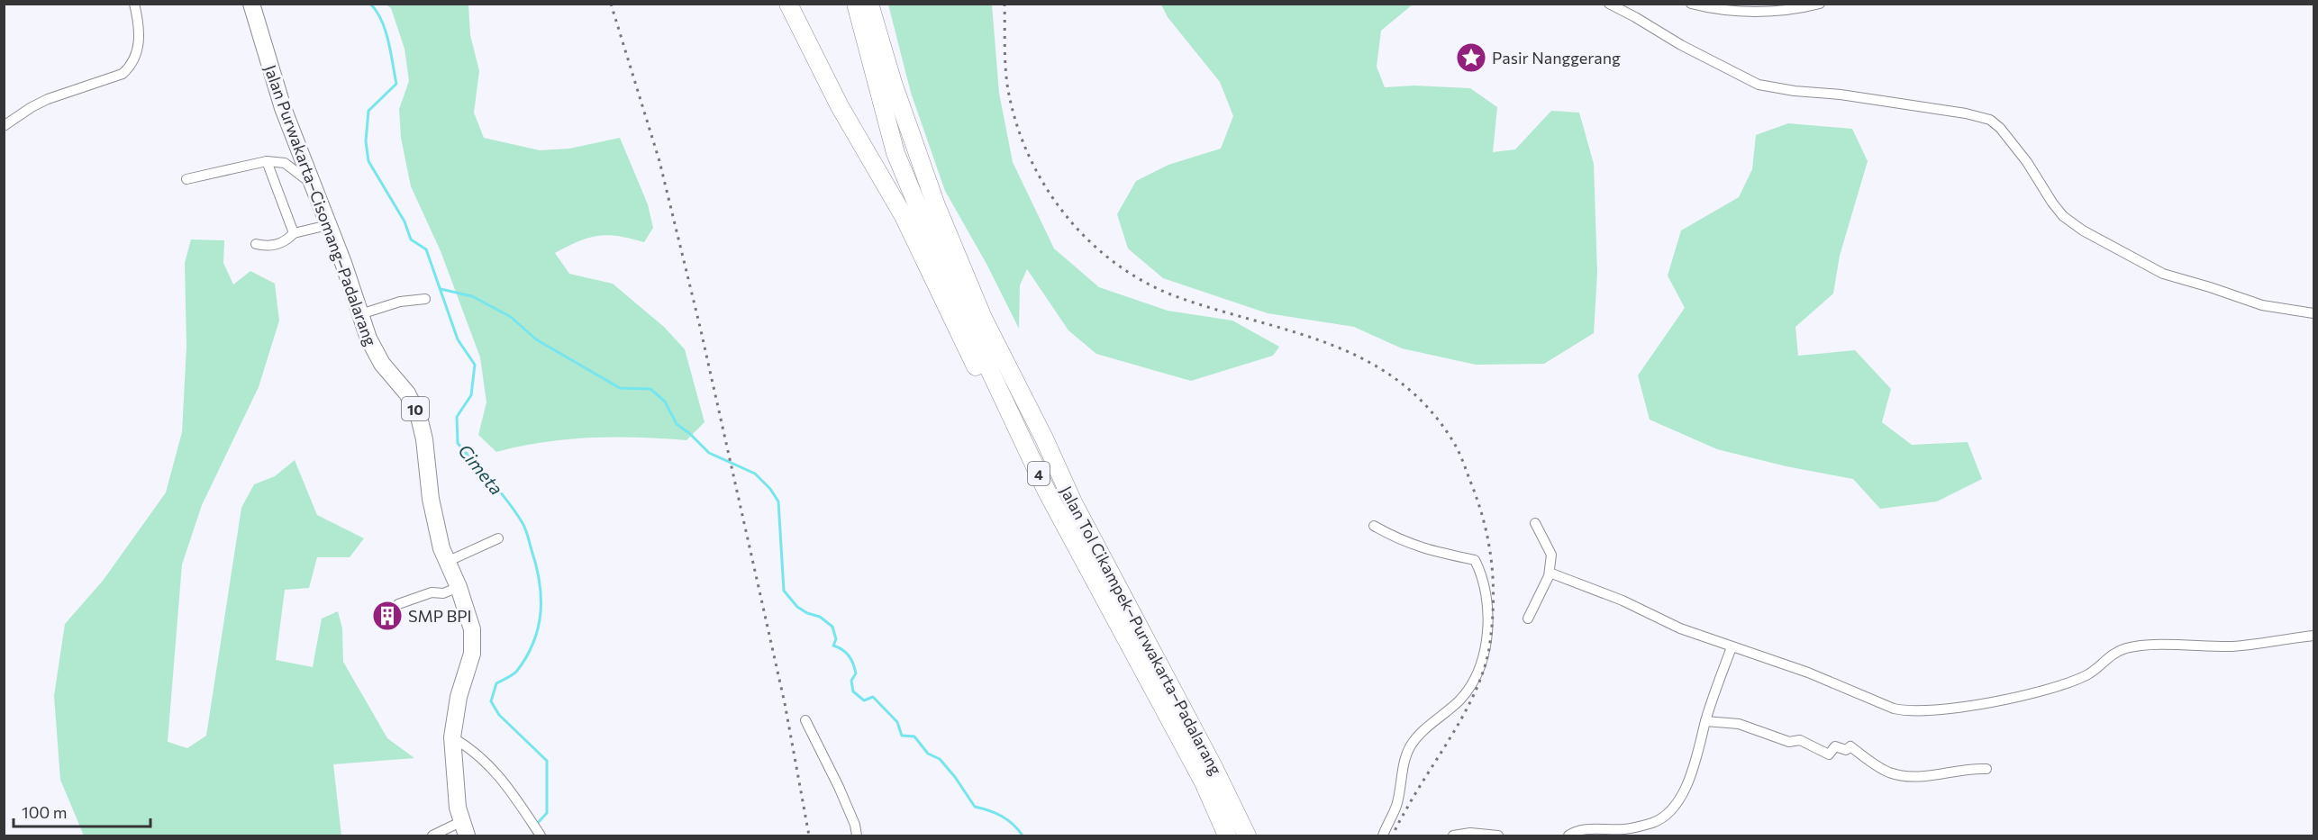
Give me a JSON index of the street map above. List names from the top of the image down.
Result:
{
  "streets": {
    "highway": [
      "Jalan Purwakarta–Cisomang–Padalarang",
      "10",
      "4",
      "Jalan Tol Cikampek–Purwakarta–Padalarang"
    ]
  },
  "water": ["Cimeta"],
  "places": {
    "place": ["Pasir Nanggerang"],
    "building": ["SMP BPI"]
  },
  "scale_bar": "100 m"
}
